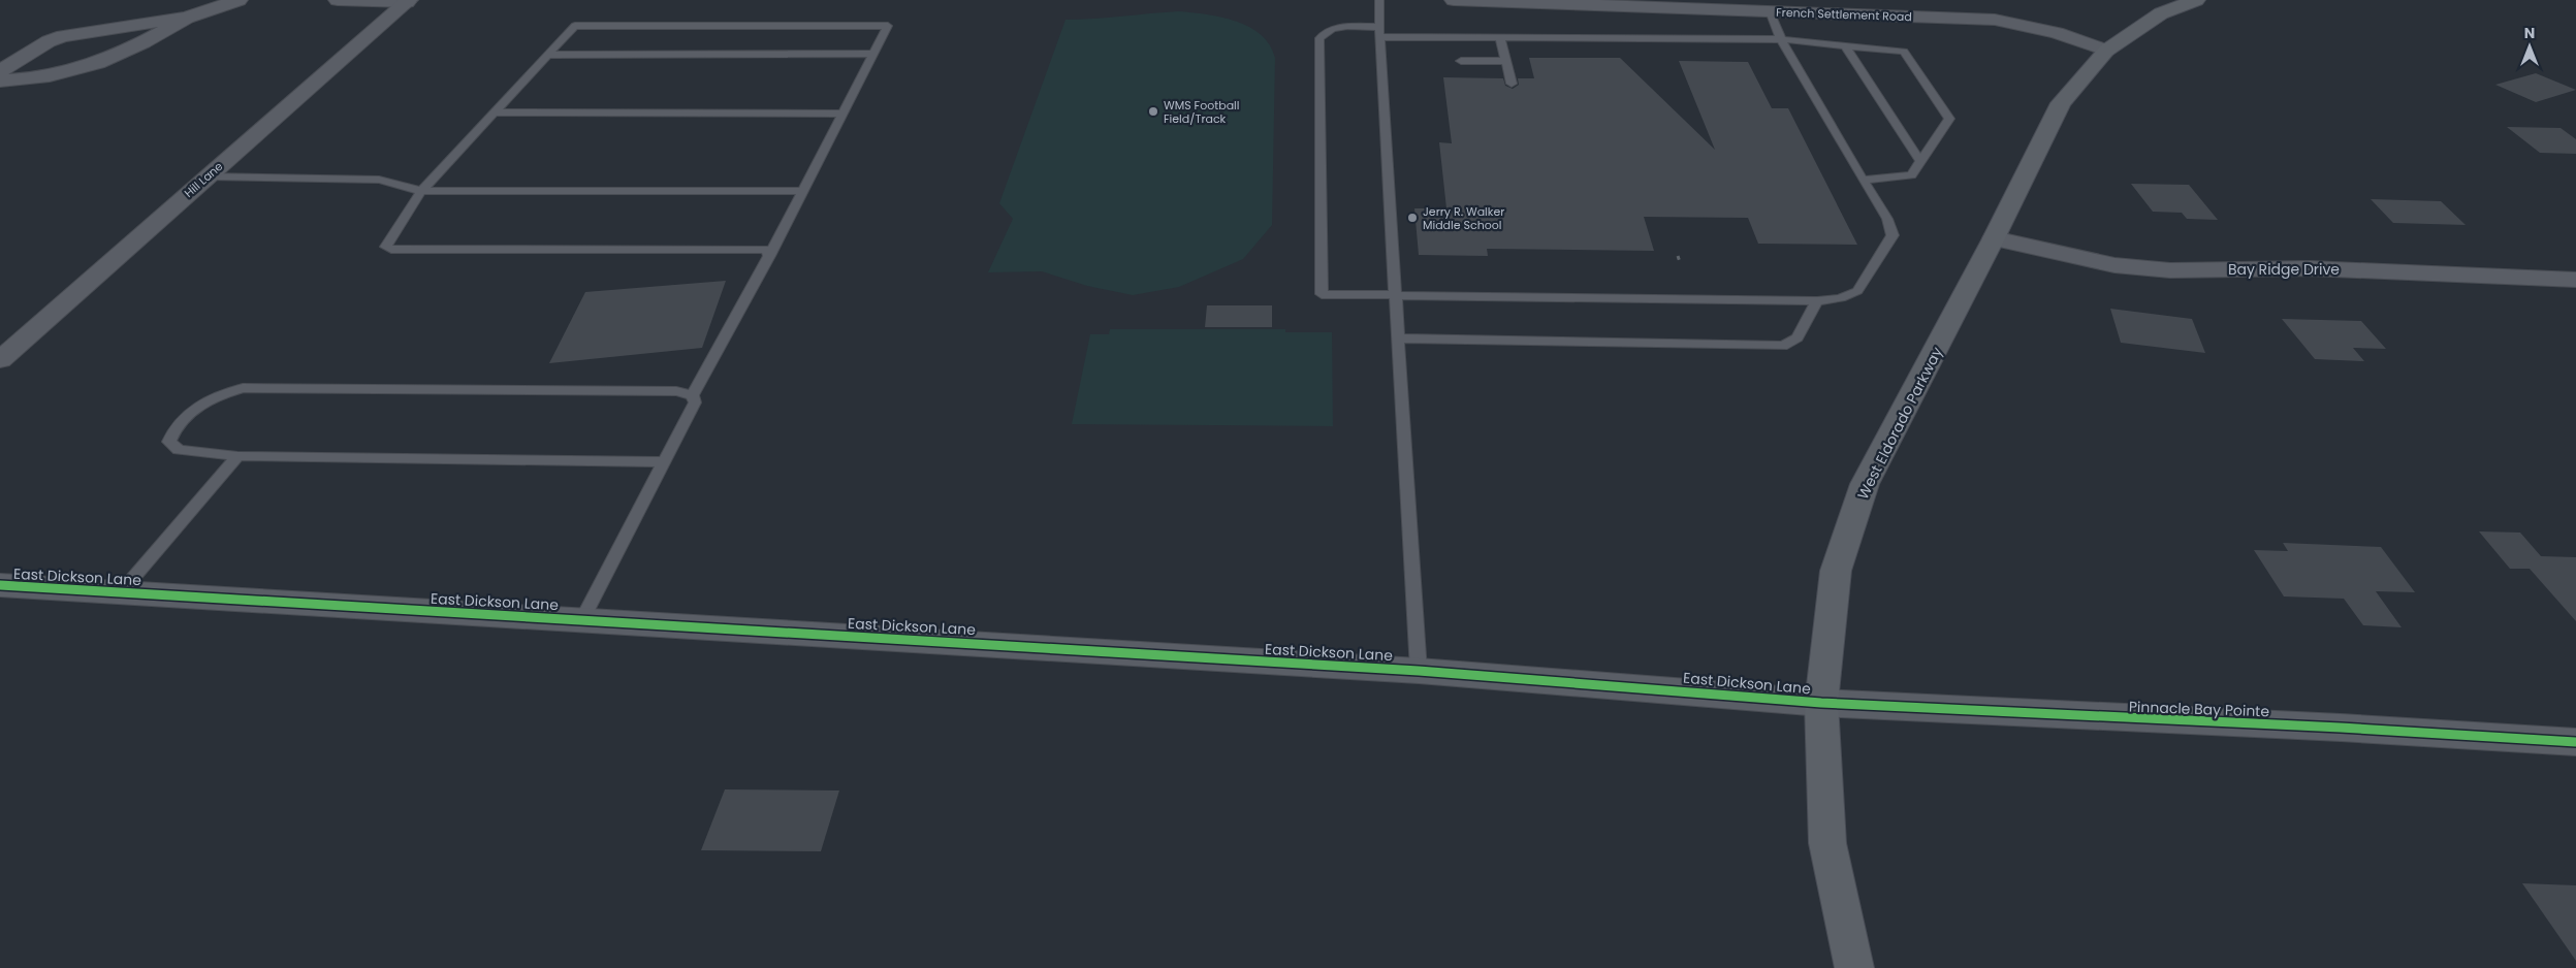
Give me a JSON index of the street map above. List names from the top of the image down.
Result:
{
  "streets": {
    "main road": ["West Eldorado Parkway"],
    "street": [
      "French Settlement Road",
      "Hill Lane",
      "Bay Ridge Drive",
      "East Dickson Lane",
      "Pinnacle Bay Pointe"
    ]
  },
  "crossings": [
    ["French Settlement Road", "West Eldorado Parkway"],
    ["Bay Ridge Drive", "West Eldorado Parkway"],
    ["West Eldorado Parkway", "East Dickson Lane"],
    ["West Eldorado Parkway", "Pinnacle Bay Pointe"],
    ["East Dickson Lane", "Pinnacle Bay Pointe"]
  ],
  "places": ["WMS Football Field/Track", "Jerry R. Walker Middle School"],
  "north": "top"
}
